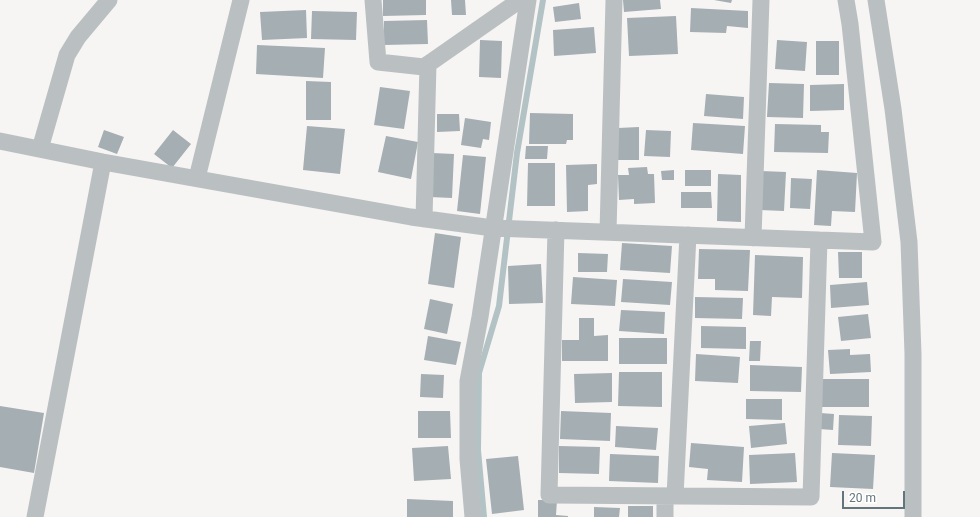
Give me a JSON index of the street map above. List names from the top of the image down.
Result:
{
  "scale_bar": "20 m"
}
